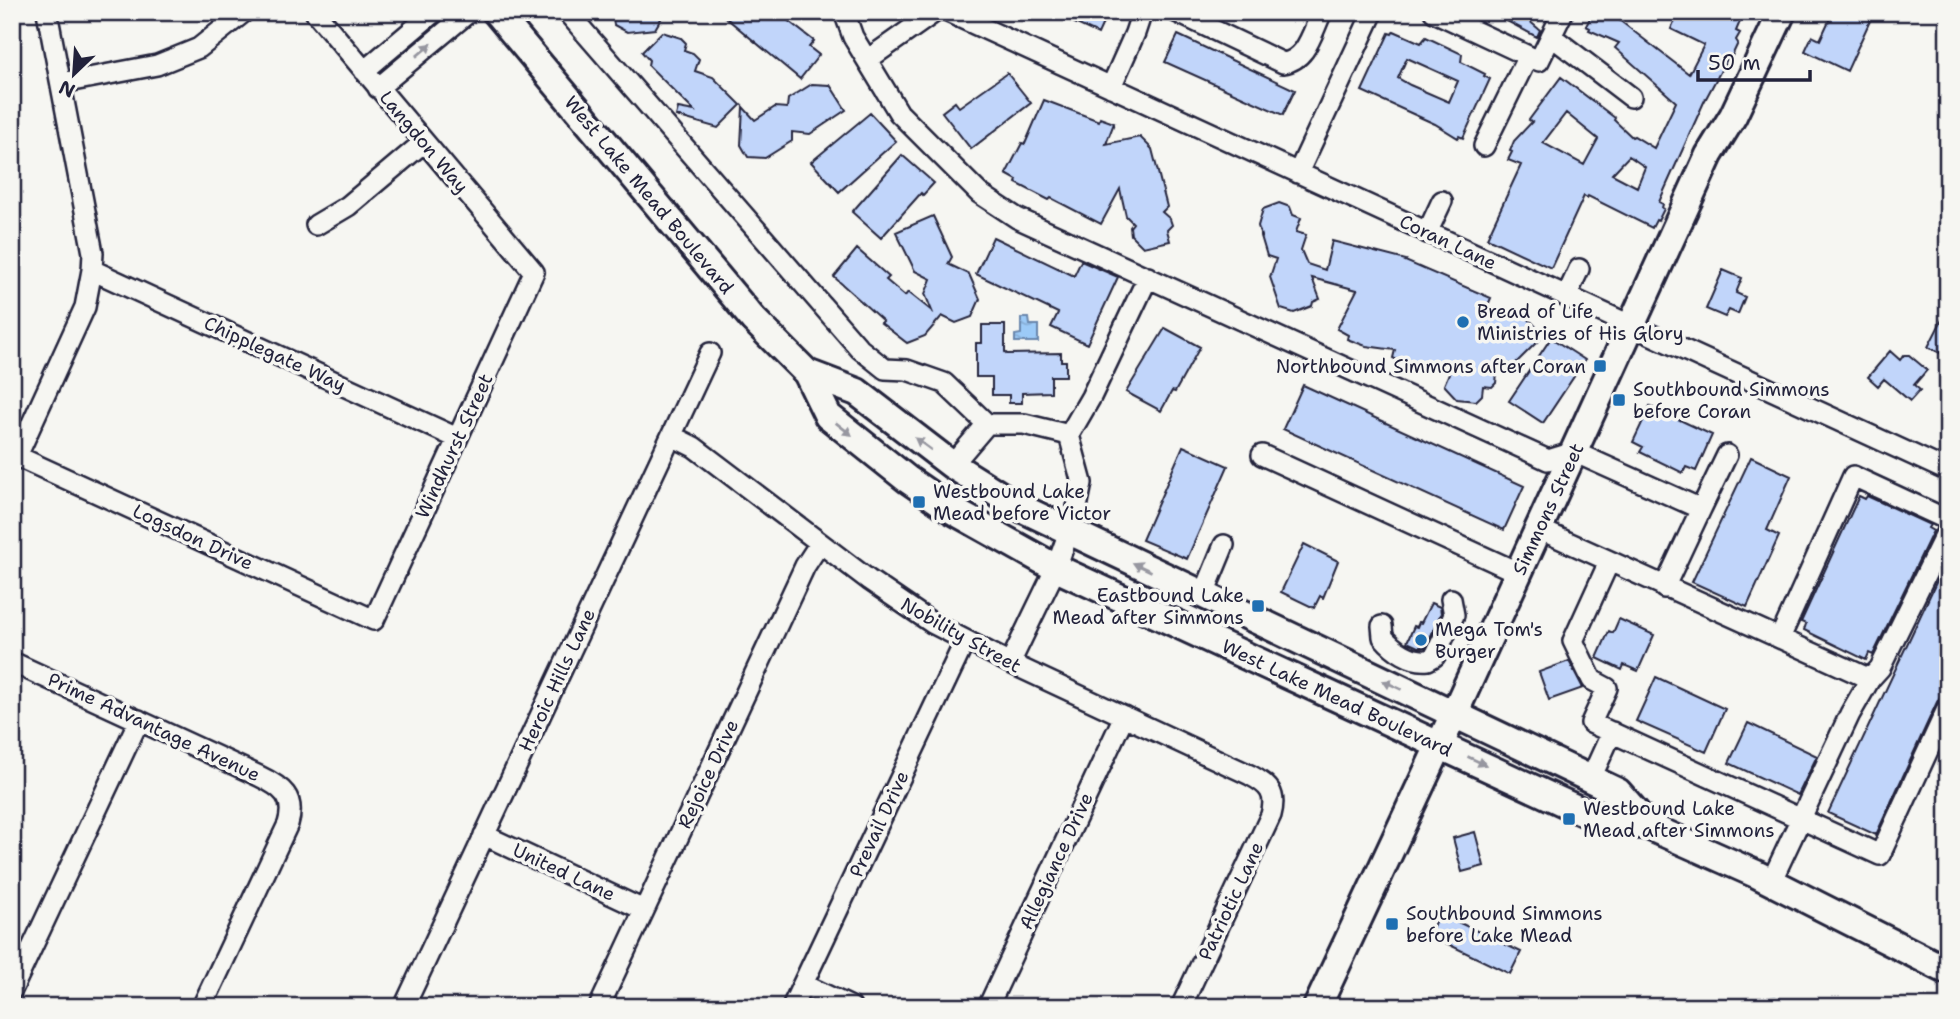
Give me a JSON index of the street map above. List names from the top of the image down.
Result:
{
  "streets": {
    "main road": ["West Lake Mead Boulevard", "Simmons Street"],
    "street": [
      "Langdon Way",
      "Coran Lane",
      "Chipplegate Way",
      "Windhurst Street",
      "Logsdon Drive",
      "Nobility Street",
      "Heroic Hills Lane",
      "Prime Advantage Avenue",
      "Rejoice Drive",
      "Prevail Drive",
      "Allegiance Drive",
      "United Lane",
      "Patriotic Lane"
    ]
  },
  "crossings": [
    ["Langdon Way", "Windhurst Street"],
    ["West Lake Mead Boulevard", "Simmons Street"],
    ["Coran Lane", "Simmons Street"],
    ["Chipplegate Way", "Windhurst Street"],
    ["Windhurst Street", "Logsdon Drive"],
    ["Nobility Street", "Heroic Hills Lane"],
    ["Nobility Street", "Rejoice Drive"],
    ["Nobility Street", "Prevail Drive"],
    ["Nobility Street", "Allegiance Drive"],
    ["Nobility Street", "Patriotic Lane"],
    ["Heroic Hills Lane", "United Lane"],
    ["Rejoice Drive", "United Lane"]
  ],
  "places": {
    "other": ["Bread of Life Ministries of His Glory", "Mega Tom's Burger"],
    "transit": [
      "Northbound Simmons after Coran",
      "Southbound Simmons before Coran",
      "Westbound Lake Mead before Victor",
      "Eastbound Lake Mead after Simmons",
      "Westbound Lake Mead after Simmons",
      "Southbound Simmons before Lake Mead"
    ]
  },
  "scale_bar": "50 m",
  "north": "bottom left"
}
